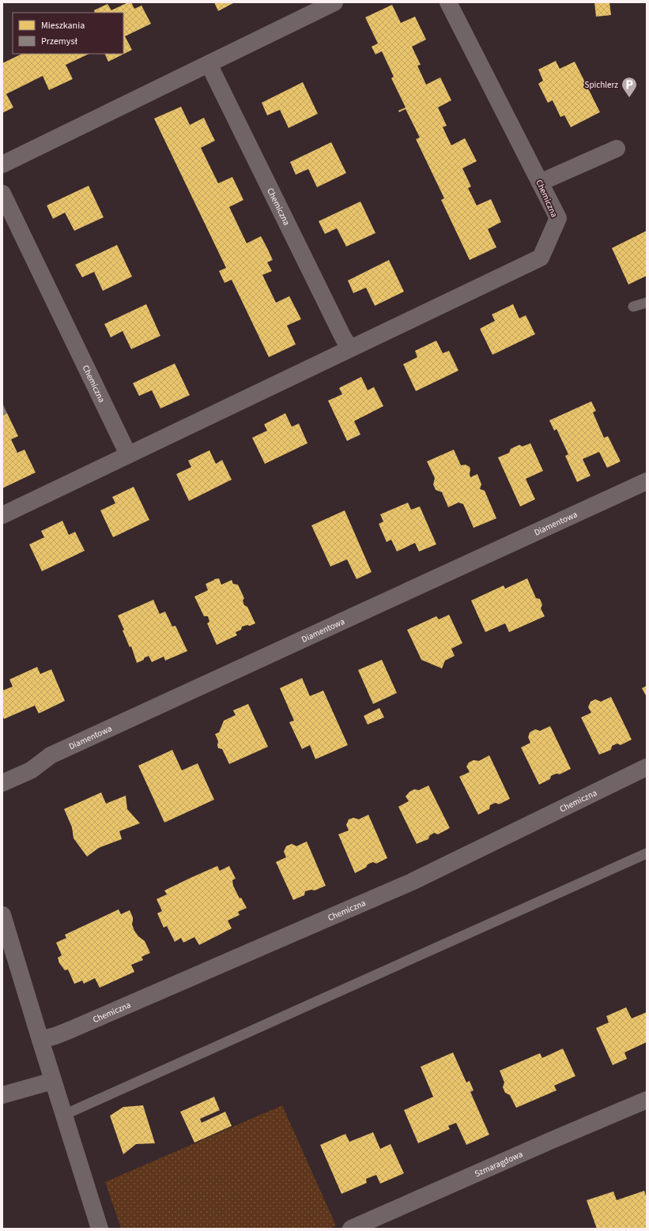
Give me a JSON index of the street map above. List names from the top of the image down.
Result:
{
  "streets": {
    "street": ["Chemiczna", "Diamentowa", "Szmaragdowa"]
  },
  "places": {
    "parking": ["Spichlerz"]
  },
  "legend": ["Mieszkania", "Przemysł"]
}
